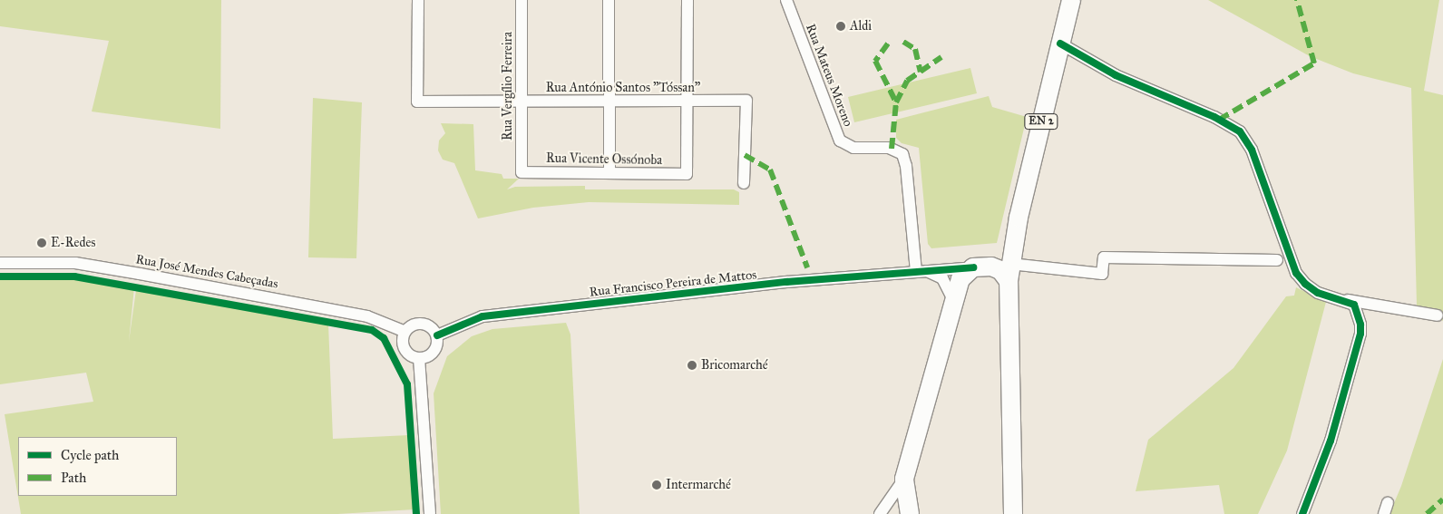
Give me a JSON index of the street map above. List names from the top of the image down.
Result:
{
  "streets": {
    "main road": ["EN 2"],
    "street": [
      "Rua Mateus Moreno",
      "Rua Vergílio Ferreira",
      "Rua António Santos \"Tóssan\"",
      "Rua Vicente Ossónoba",
      "Rua José Mendes Cabeçadas",
      "Rua Francisco Pereira de Mattos"
    ]
  },
  "crossings": [
    ["Rua Mateus Moreno", "Rua Francisco Pereira de Mattos"],
    ["Rua Vergílio Ferreira", "Rua António Santos \"Tóssan\""],
    ["Rua Vergílio Ferreira", "Rua Vicente Ossónoba"],
    ["Rua António Santos \"Tóssan\"", "Rua Vicente Ossónoba"],
    ["Rua José Mendes Cabeçadas", "Rua Francisco Pereira de Mattos"]
  ],
  "places": [
    "Aldi",
    "E-Redes",
    "Bricomarché",
    "Intermarché"
  ],
  "legend": ["Cycle path", "Path"]
}
